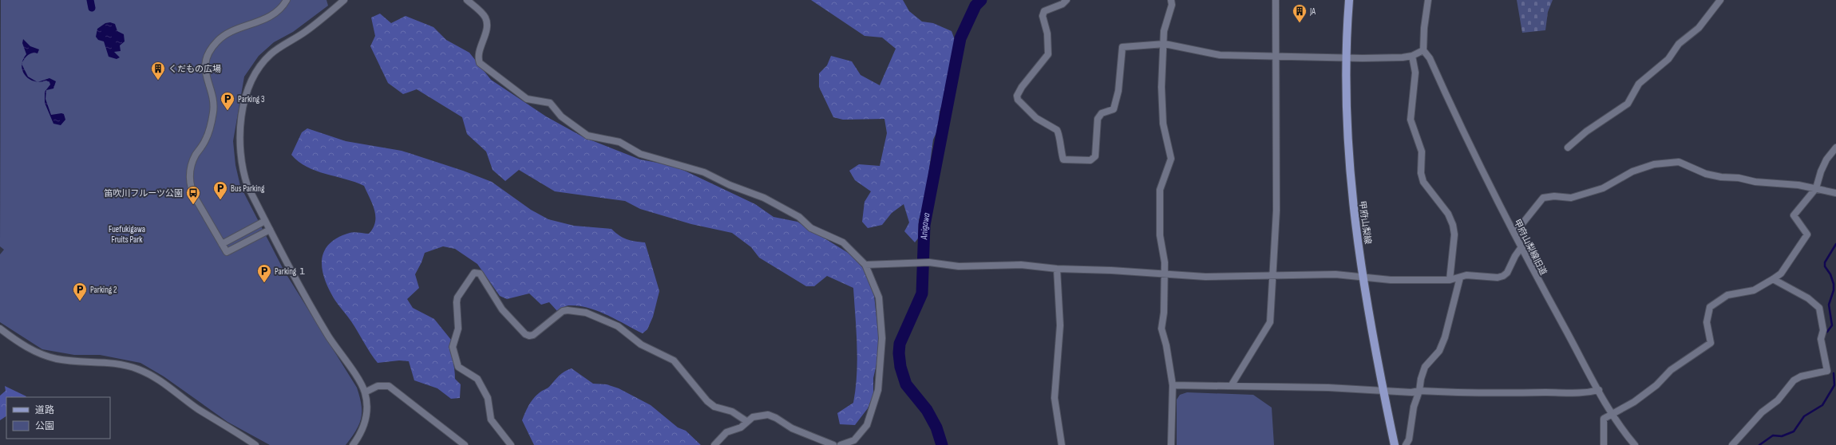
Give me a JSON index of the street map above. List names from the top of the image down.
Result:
{
  "streets": {
    "main road": ["甲府山梨線"],
    "street": ["甲府山梨線旧道"]
  },
  "water": ["Anigawa"],
  "parks": ["Fuefukigawa Fruits Park"],
  "places": {
    "building": ["JA", "くだもの広場"],
    "parking": [
      "Parking 3",
      "Bus Parking",
      "Parking １",
      "Parking 2"
    ],
    "bus stop": ["笛吹川フルーツ公園"]
  },
  "legend": ["道路", "公園"]
}
